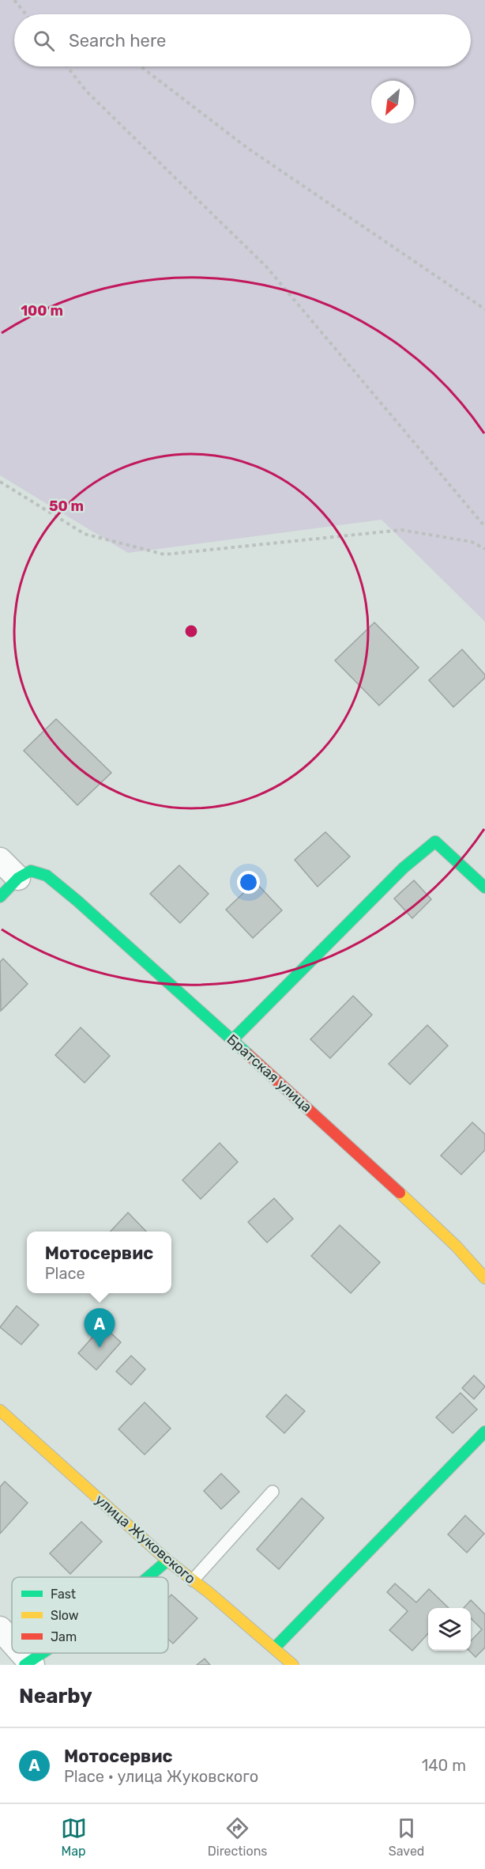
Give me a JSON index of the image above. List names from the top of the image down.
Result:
{
  "streets": {
    "street": ["Братская улица", "улица Жуковского"]
  },
  "legend": ["Fast", "Slow", "Jam"],
  "north": "bottom left",
  "page": {
    "search": "Search here",
    "popup": ["Мотосервис", "Place"],
    "pins": "A",
    "heading": "Nearby",
    "list": [
      {
        "mark": "A",
        "name": "Мотосервис",
        "note": "Place · улица Жуковского",
        "value": "140 m"
      }
    ],
    "nav": ["Map", "Directions", "Saved"]
  },
  "rings": ["100 m", "50 m"]
}
